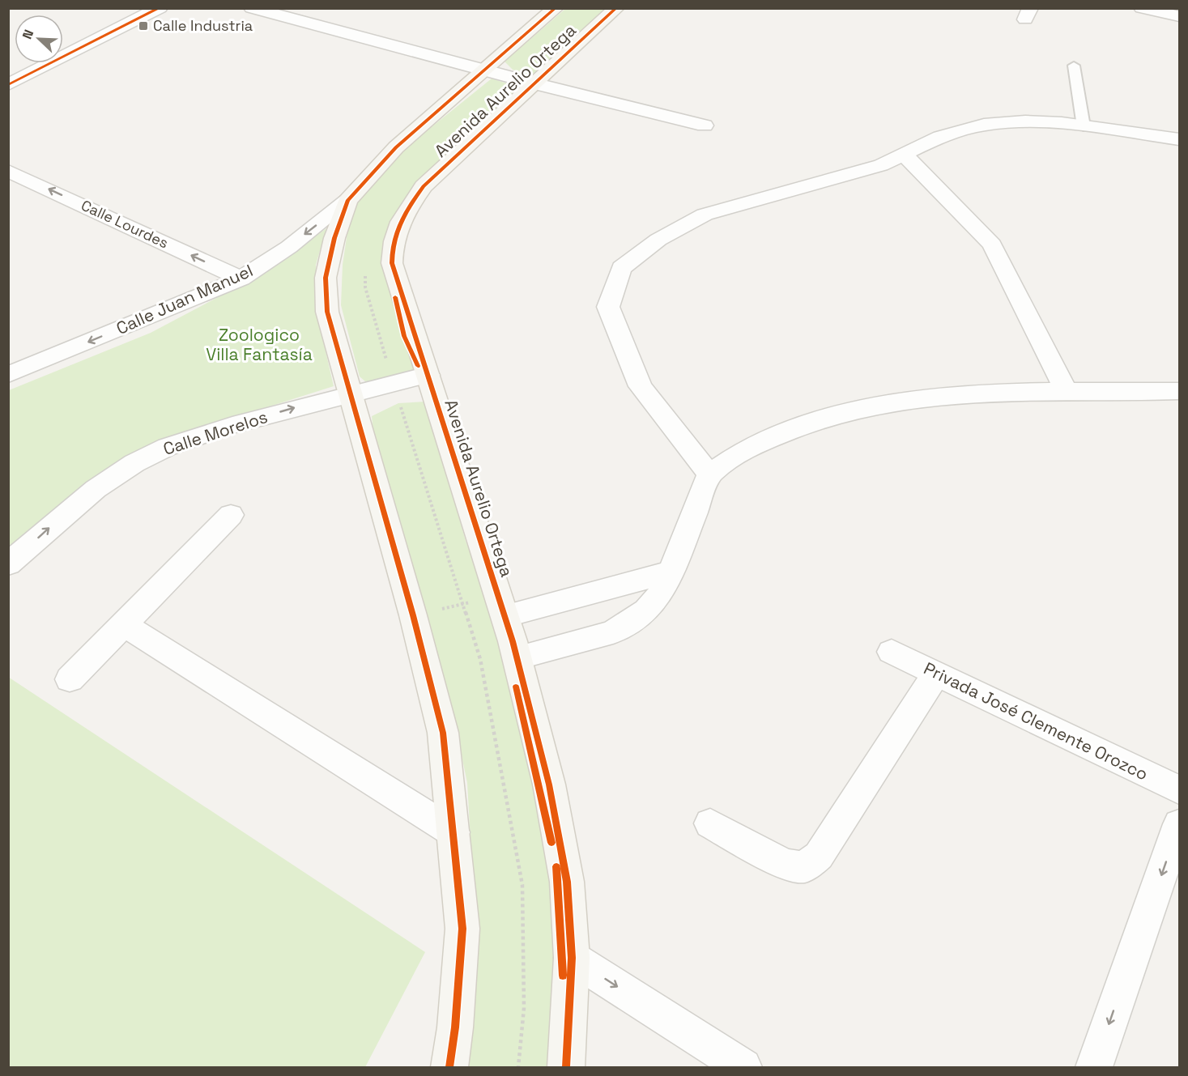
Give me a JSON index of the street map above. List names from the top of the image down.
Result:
{
  "streets": {
    "main road": ["Avenida Aurelio Ortega"],
    "street": [
      "Calle Lourdes",
      "Calle Juan Manuel",
      "Calle Morelos",
      "Privada José Clemente Orozco"
    ]
  },
  "crossings": [
    ["Avenida Aurelio Ortega", "Calle Juan Manuel"],
    ["Avenida Aurelio Ortega", "Calle Morelos"],
    ["Calle Lourdes", "Calle Juan Manuel"]
  ],
  "one_way": ["Calle Lourdes", "Calle Juan Manuel"],
  "parks": ["Zoologico Villa Fantasía"],
  "places": {
    "transit": ["Calle Industria"]
  },
  "north": "top left"
}
